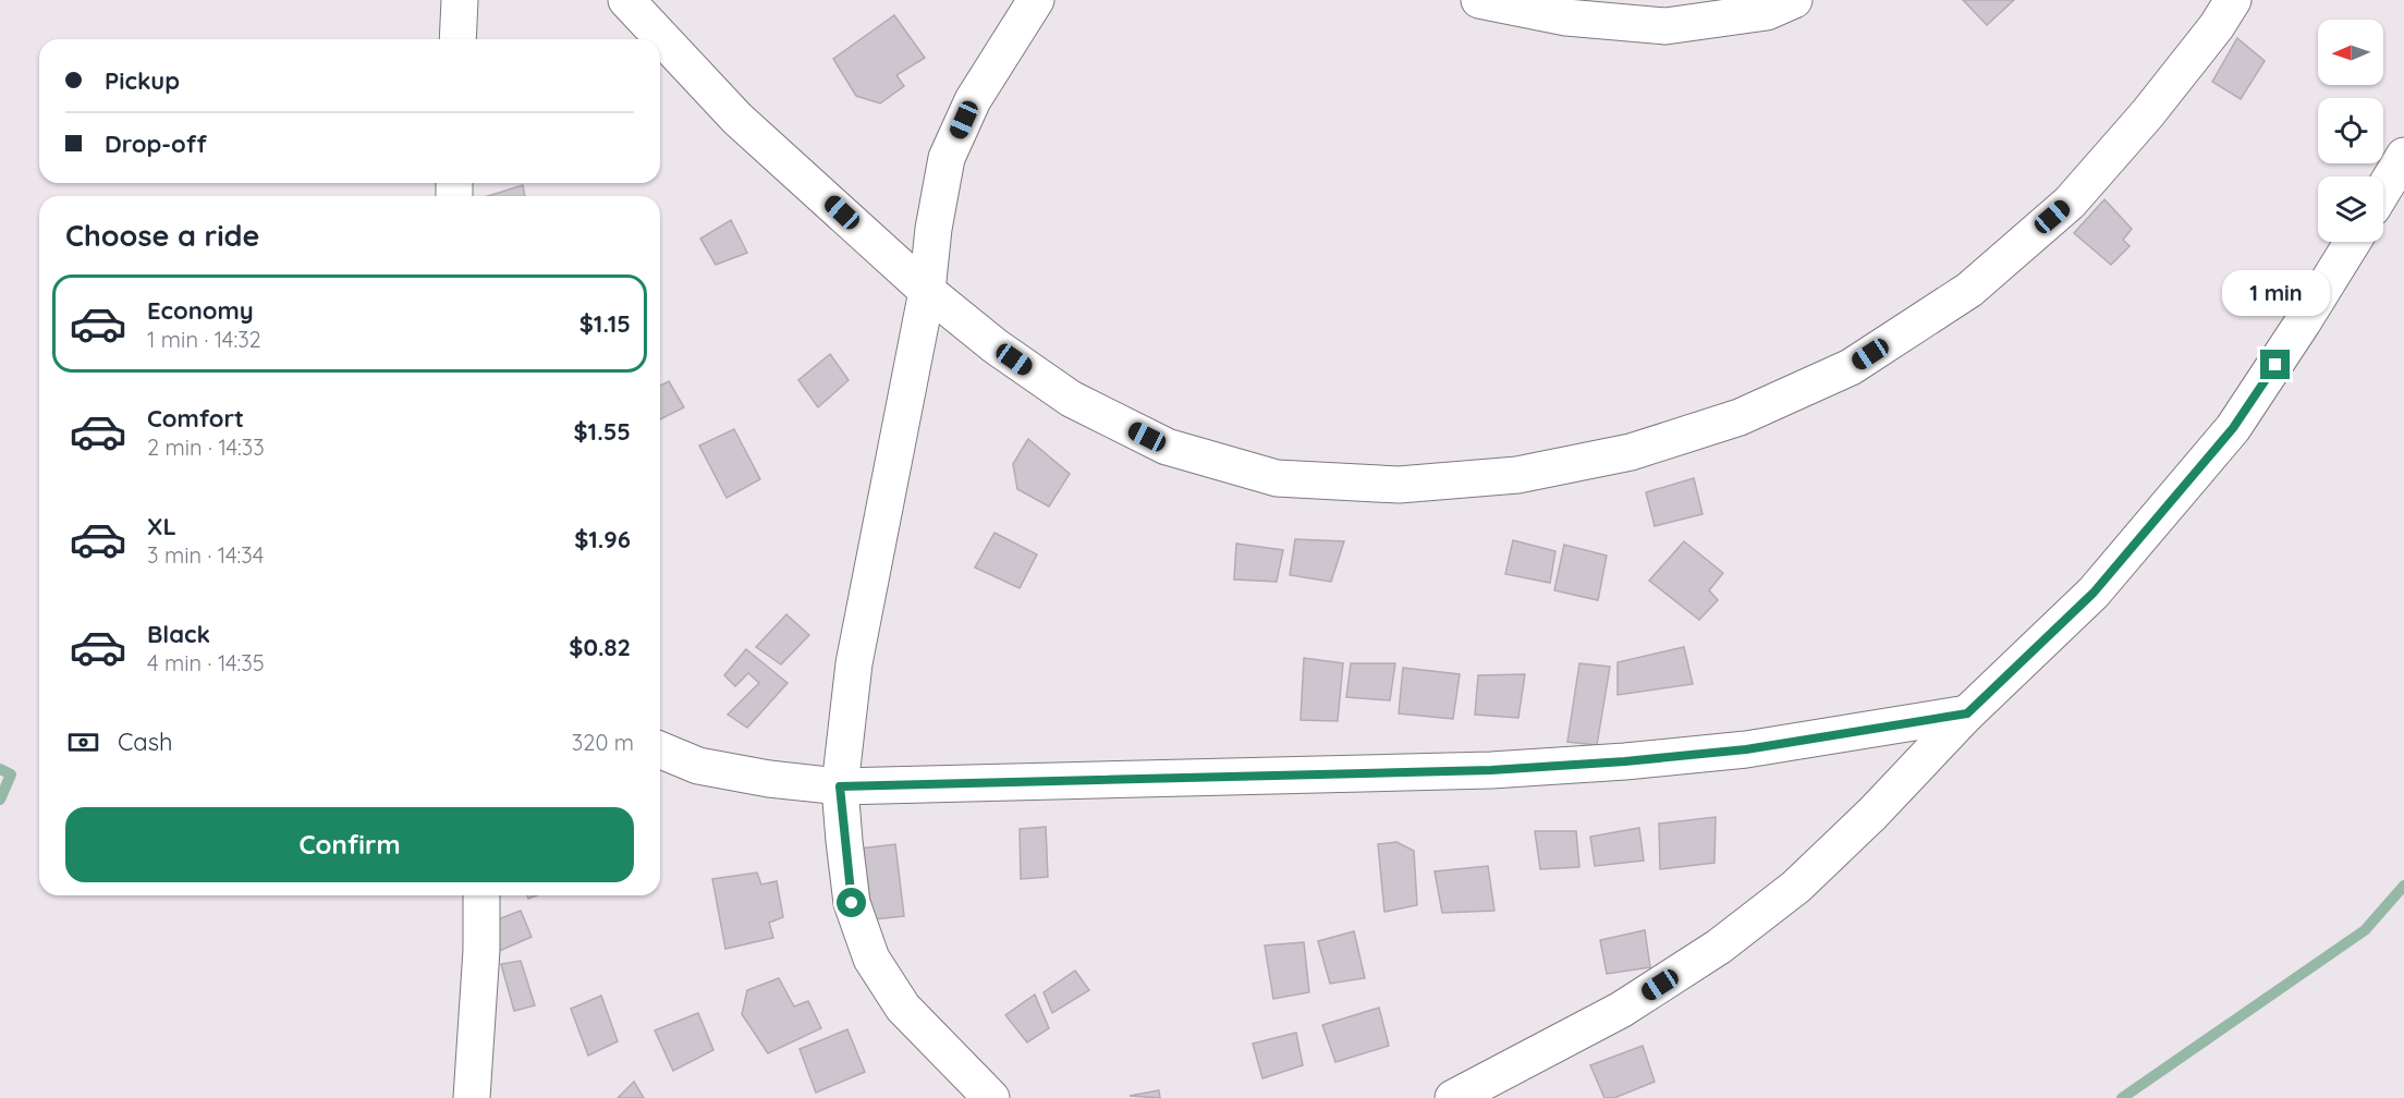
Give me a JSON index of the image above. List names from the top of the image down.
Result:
{
  "north": "left",
  "page": {
    "banner": ["Pickup", "Drop-off"],
    "heading": "Choose a ride",
    "bubble": "1 min",
    "list": [
      {
        "name": "Economy",
        "note": "1 min · 14:32",
        "value": "$1.15"
      },
      {
        "name": "Comfort",
        "note": "2 min · 14:33",
        "value": "$1.55"
      },
      {
        "name": "XL",
        "note": "3 min · 14:34",
        "value": "$1.96"
      },
      {
        "name": "Black",
        "note": "4 min · 14:35",
        "value": "$0.82"
      }
    ],
    "pay": ["Cash", "320 m"],
    "buttons": "Confirm"
  }
}
